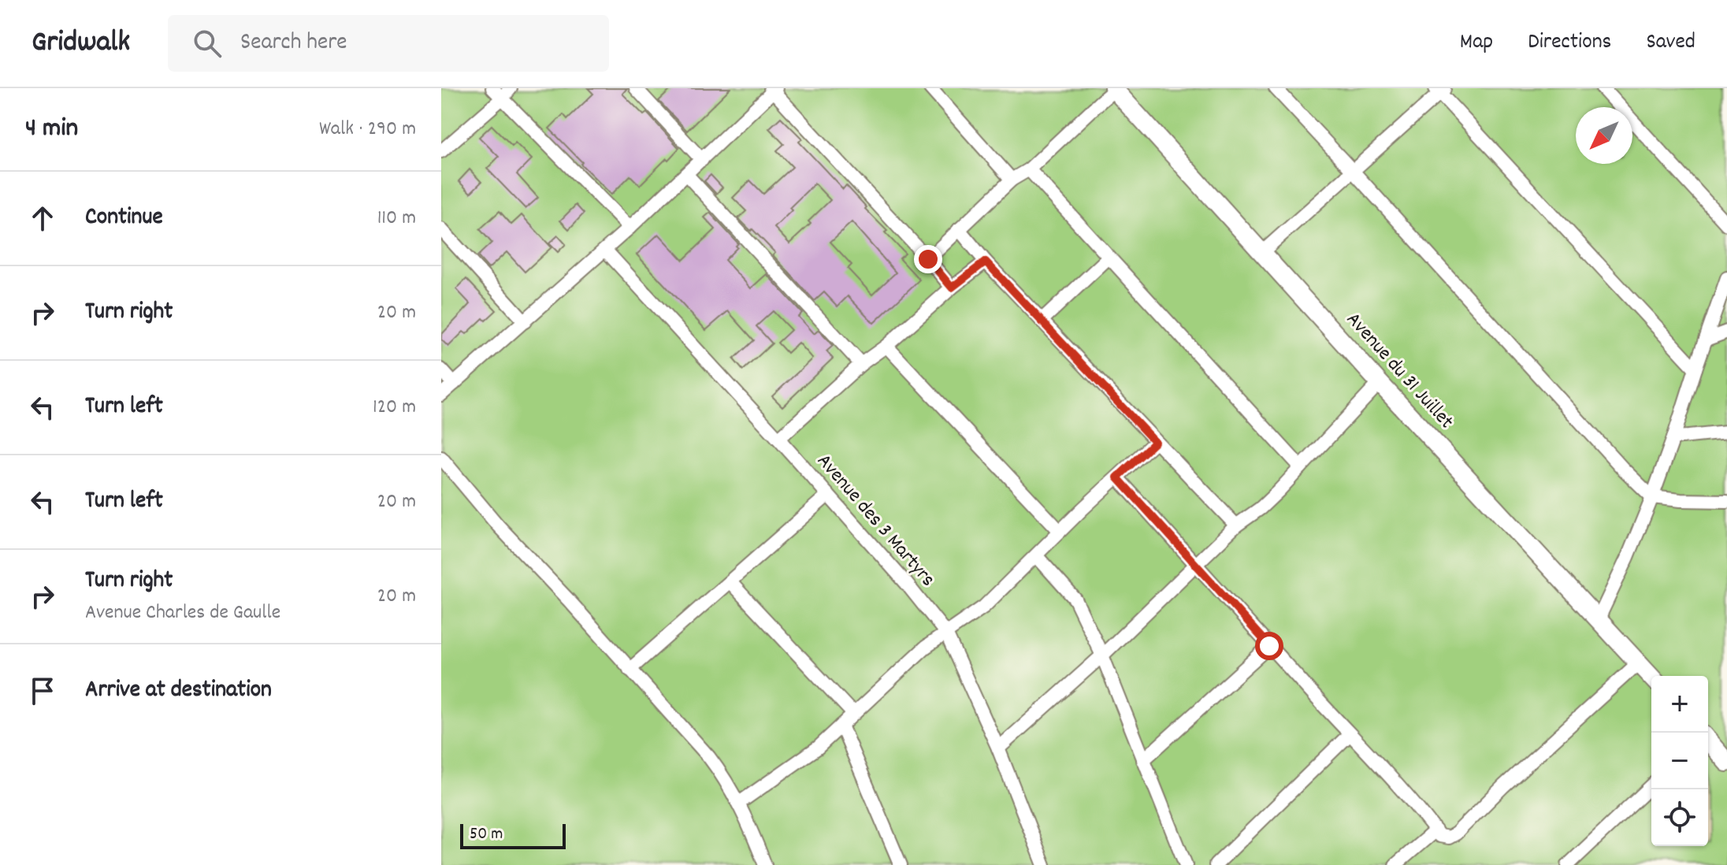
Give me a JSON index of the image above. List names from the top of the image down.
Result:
{
  "streets": {
    "street": ["Avenue du 31 Juillet", "Avenue des 3 Martyrs"]
  },
  "scale_bar": "50 m",
  "north": "bottom left",
  "page": {
    "header": "Gridwalk",
    "search": "Search here",
    "nav": ["Map", "Directions", "Saved"],
    "heading": ["4 min", "Walk · 290 m"],
    "list": [
      ["Continue", "110 m"],
      ["Turn right", "20 m"],
      ["Turn left", "120 m"],
      ["Turn left", "20 m"],
      ["Turn right", "Avenue Charles de Gaulle", "20 m"],
      "Arrive at destination"
    ],
    "map_buttons": ["+", "−"],
    "scale": "50 m"
  }
}
